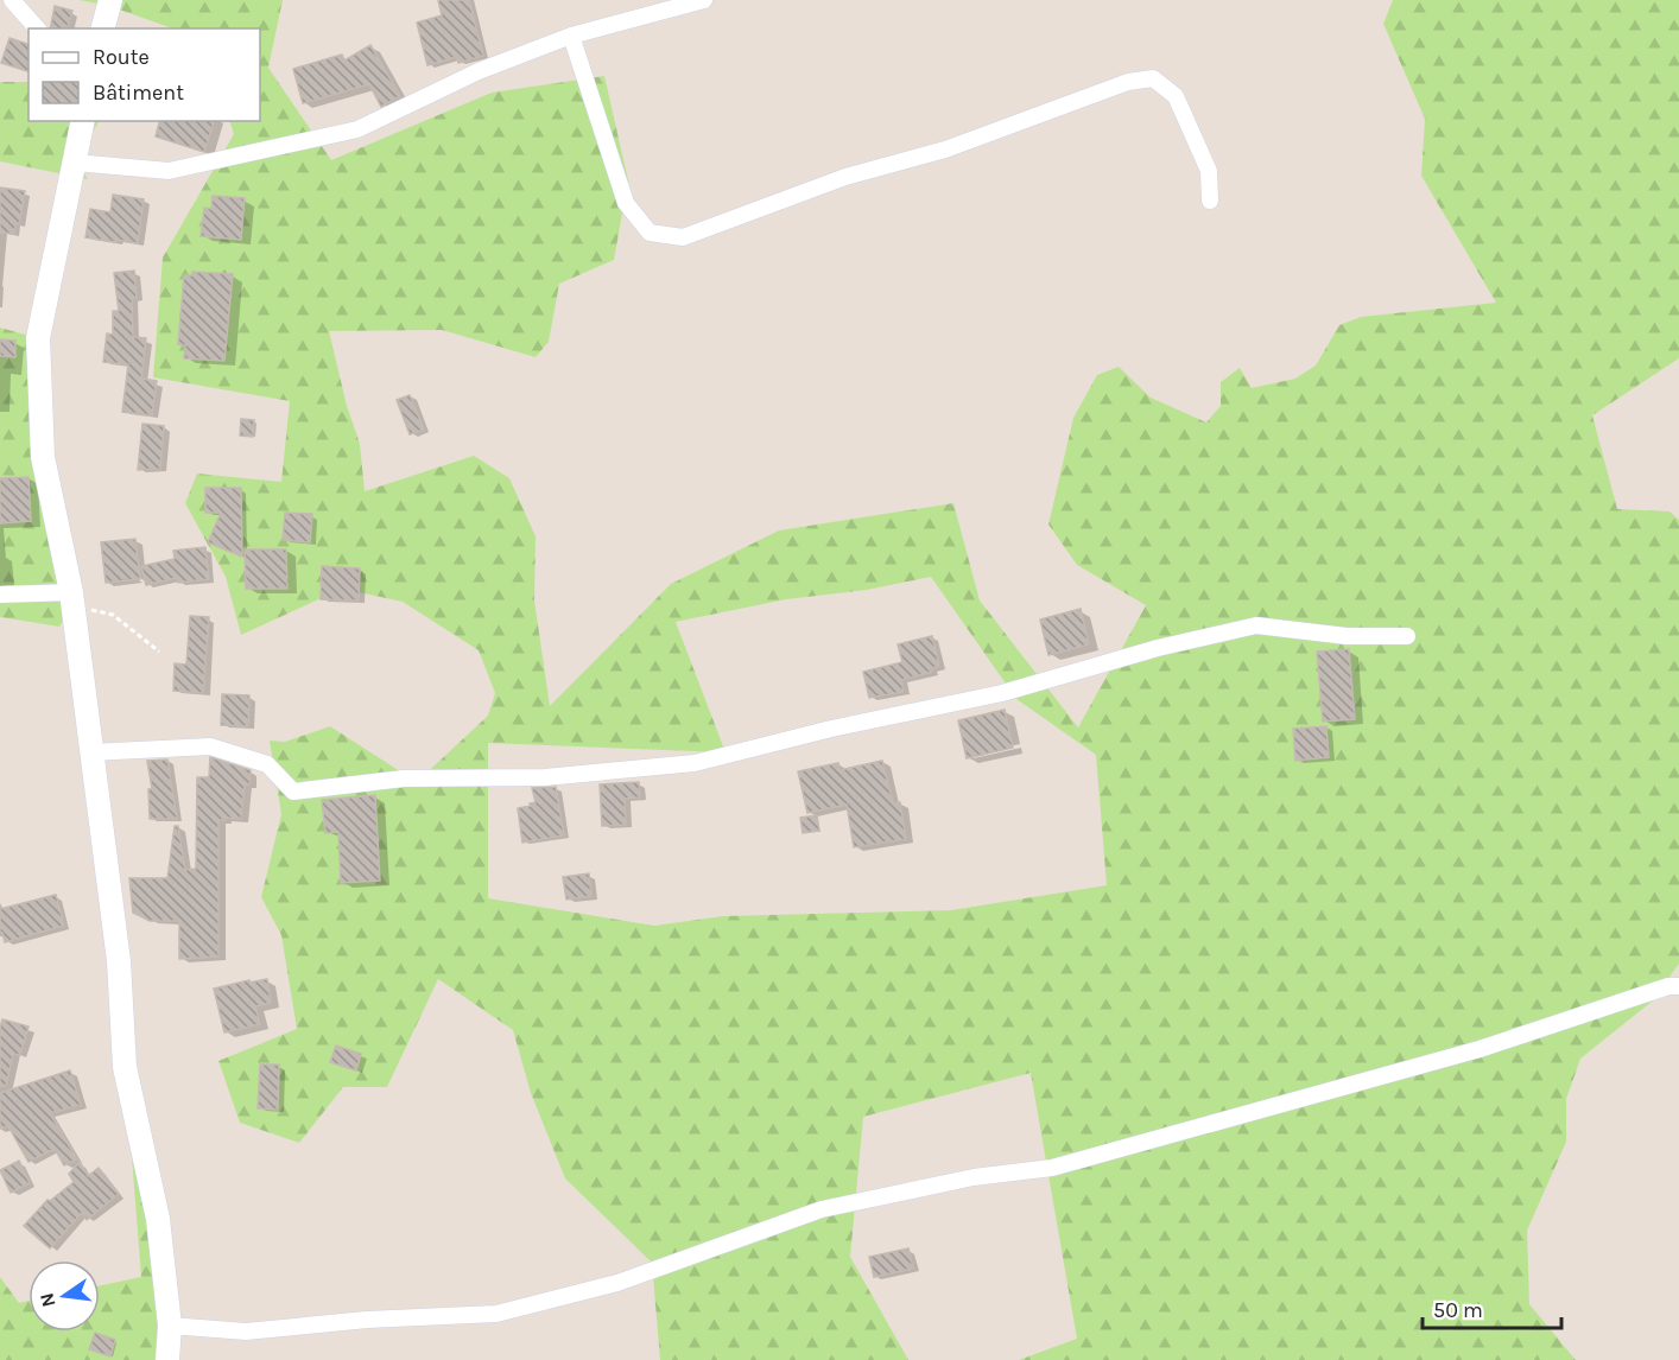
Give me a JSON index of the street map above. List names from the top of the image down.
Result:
{
  "legend": ["Route", "Bâtiment"],
  "scale_bar": "50 m",
  "north": "left"
}
